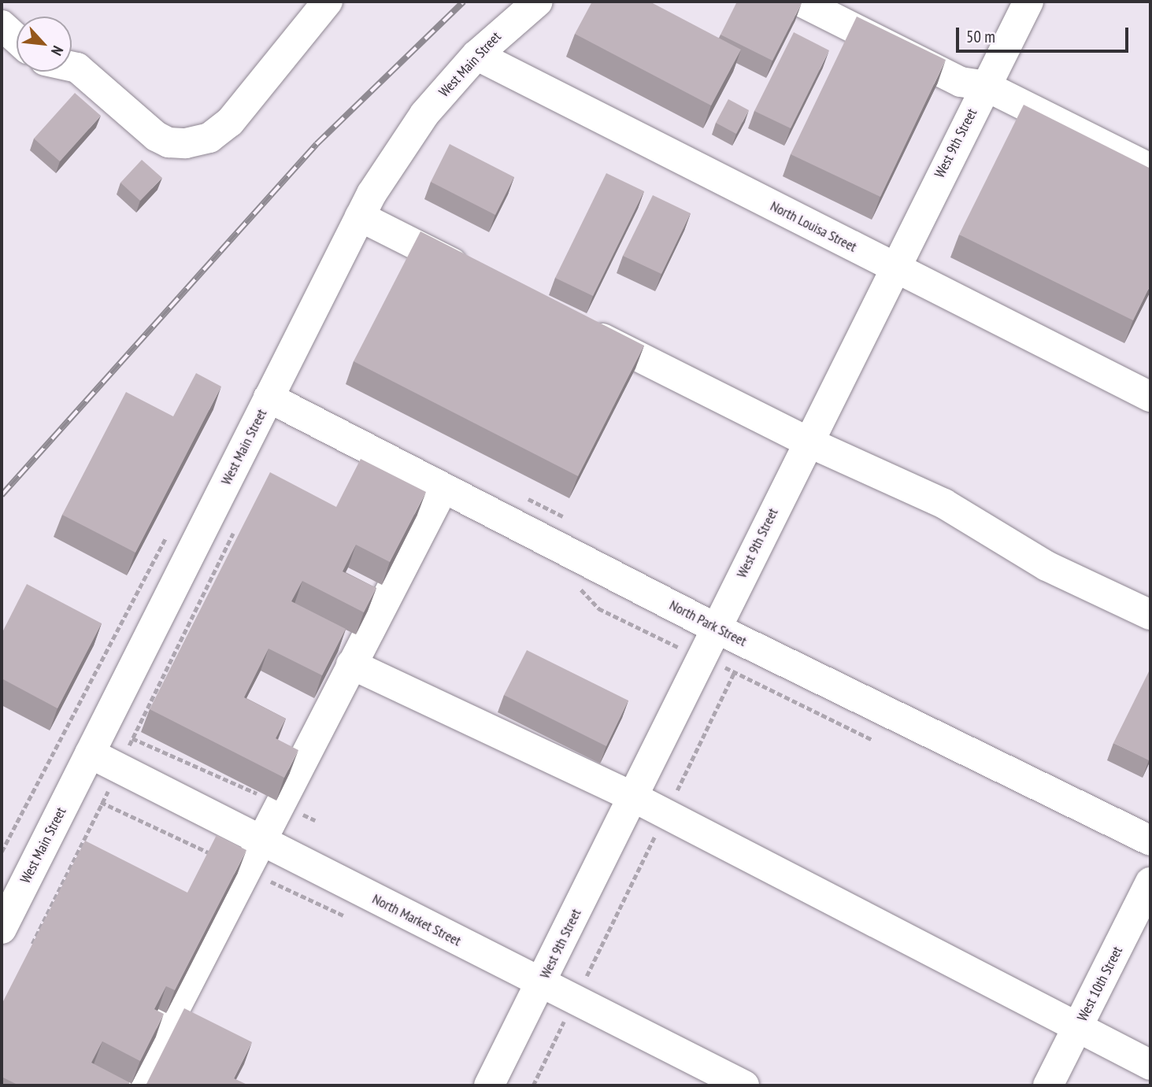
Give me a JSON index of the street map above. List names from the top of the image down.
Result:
{
  "streets": {
    "street": [
      "West Main Street",
      "West 9th Street",
      "North Louisa Street",
      "North Park Street",
      "North Market Street",
      "West 10th Street"
    ]
  },
  "crossings": [
    ["West Main Street", "North Louisa Street"],
    ["West Main Street", "North Park Street"],
    ["West Main Street", "North Market Street"],
    ["West 9th Street", "North Louisa Street"],
    ["West 9th Street", "North Park Street"],
    ["West 9th Street", "North Market Street"]
  ],
  "scale_bar": "50 m",
  "north": "bottom right"
}
